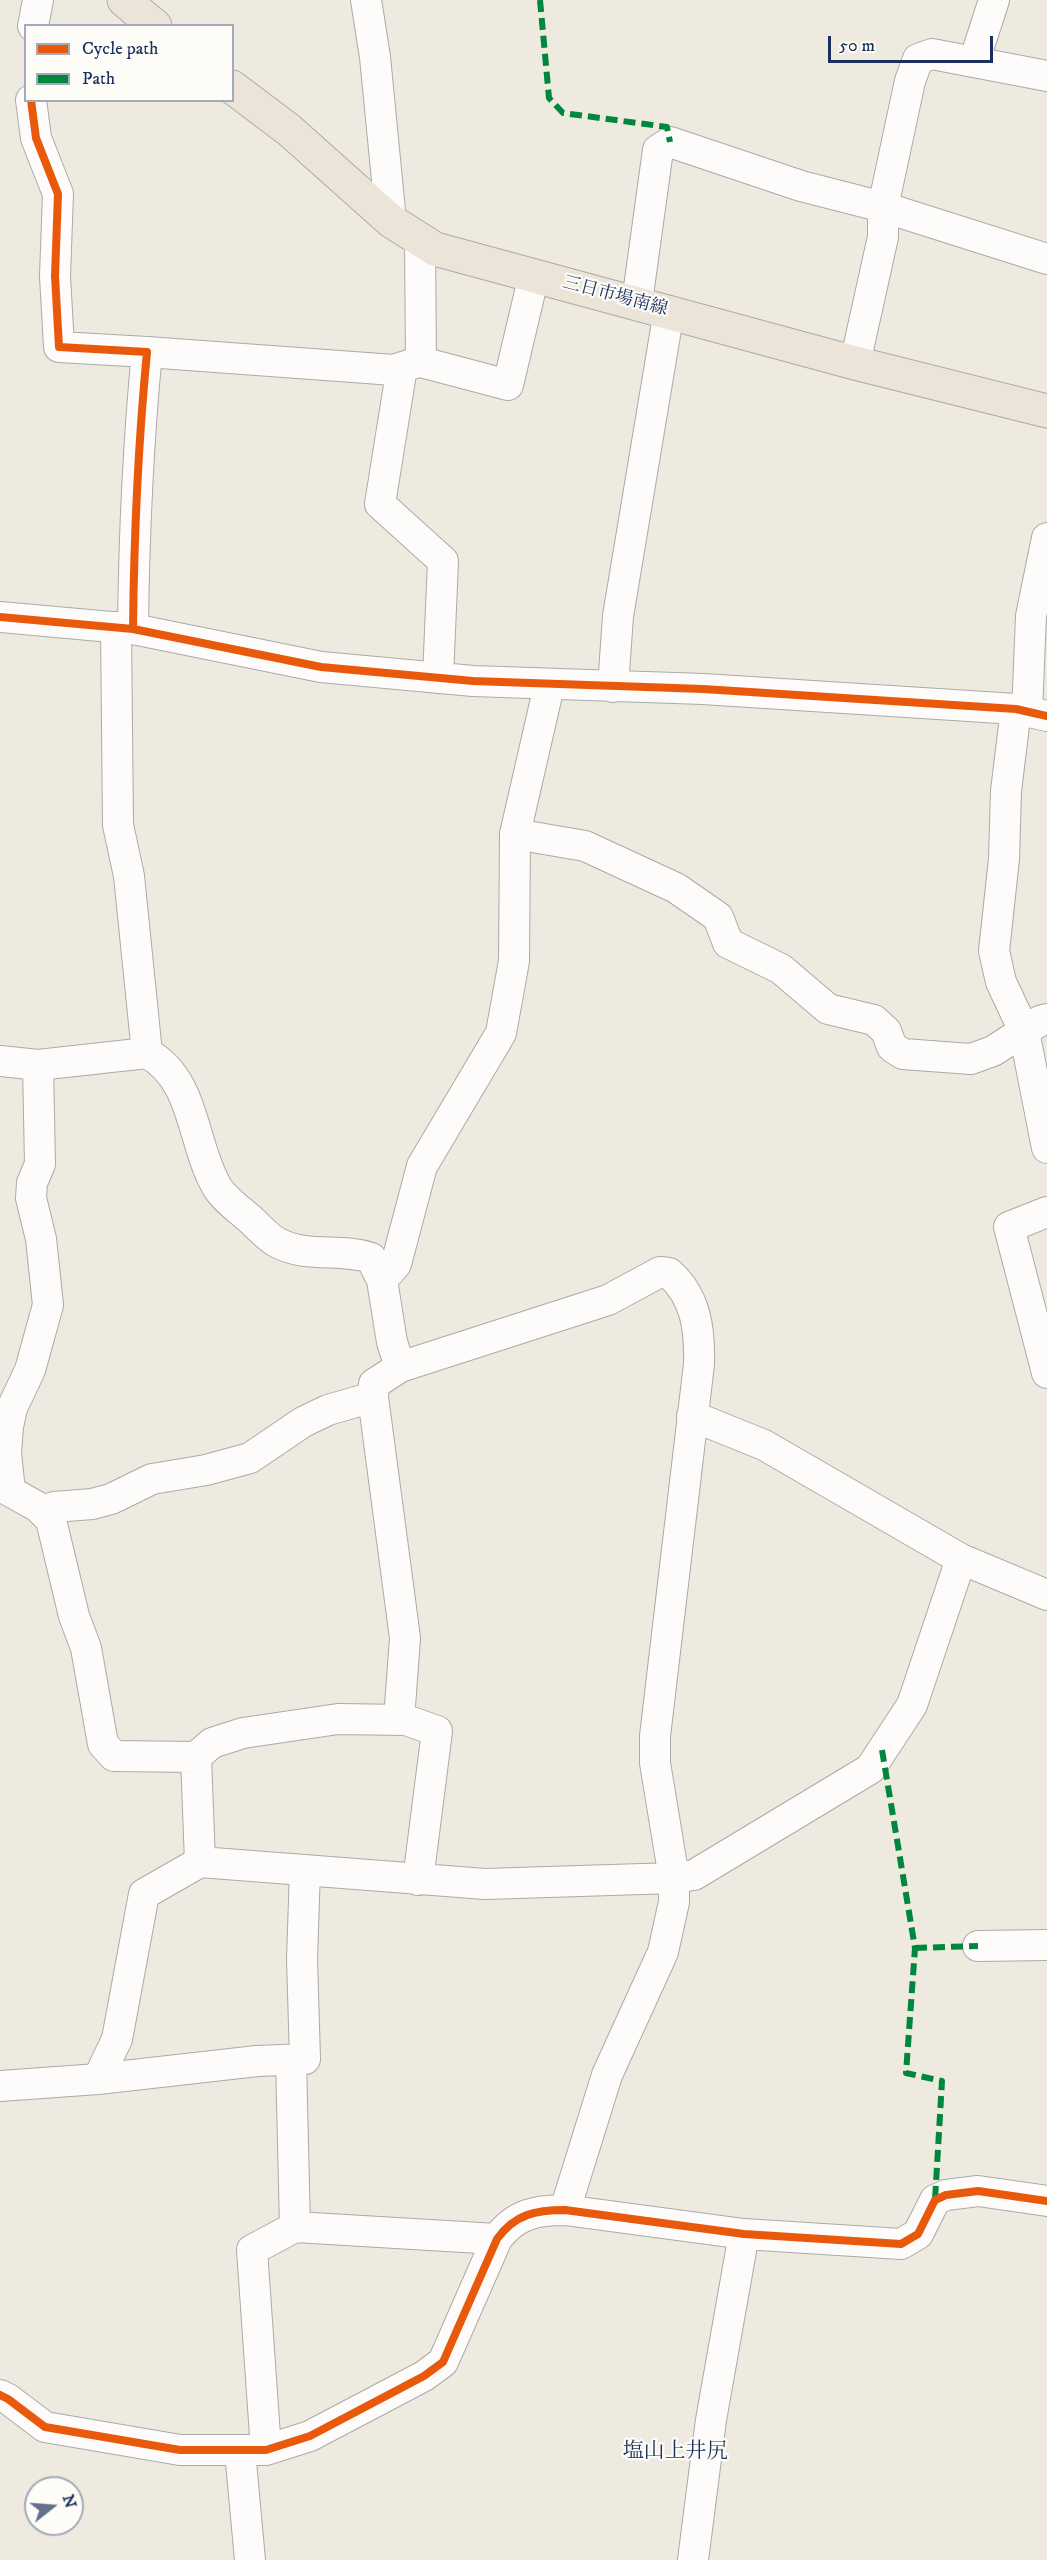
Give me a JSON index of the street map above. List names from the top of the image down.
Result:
{
  "streets": {
    "main road": ["三日市場南線"]
  },
  "districts": ["塩山上井尻"],
  "legend": ["Cycle path", "Path"],
  "scale_bar": "50 m",
  "north": "right"
}
